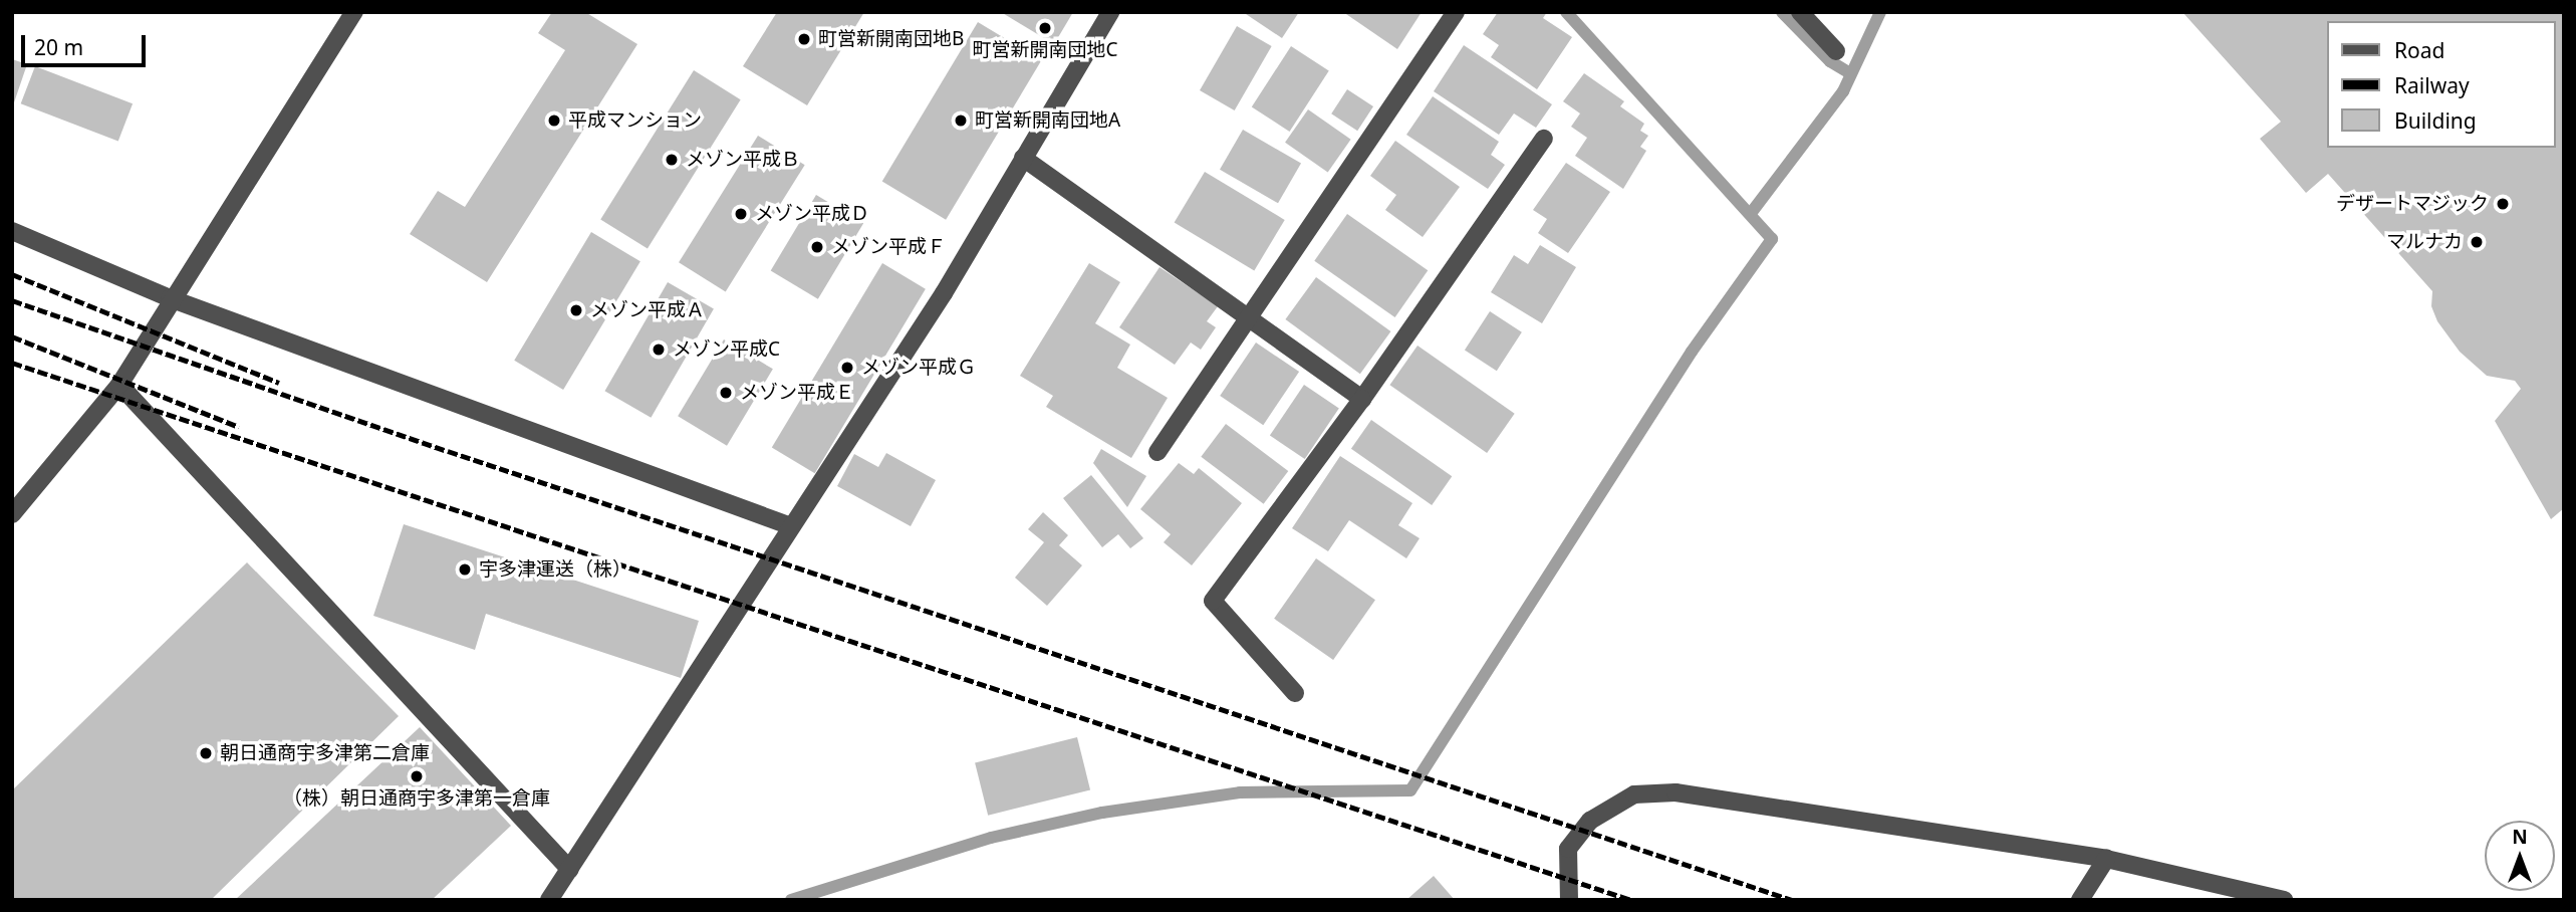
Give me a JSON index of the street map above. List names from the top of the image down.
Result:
{
  "places": [
    "町営新開南団地C",
    "町営新開南団地B",
    "平成マンション",
    "町営新開南団地A",
    "メゾン平成Ｂ",
    "デザートマジック",
    "メゾン平成Ｄ",
    "マルナカ",
    "メゾン平成Ｆ",
    "メゾン平成Ａ",
    "メゾン平成C",
    "メゾン平成Ｇ",
    "メゾン平成Ｅ",
    "宇多津運送（株）",
    "朝日通商宇多津第二倉庫",
    "（株）朝日通商宇多津第一倉庫"
  ],
  "legend": ["Road", "Railway", "Building"],
  "scale_bar": "20 m",
  "north": "top"
}
